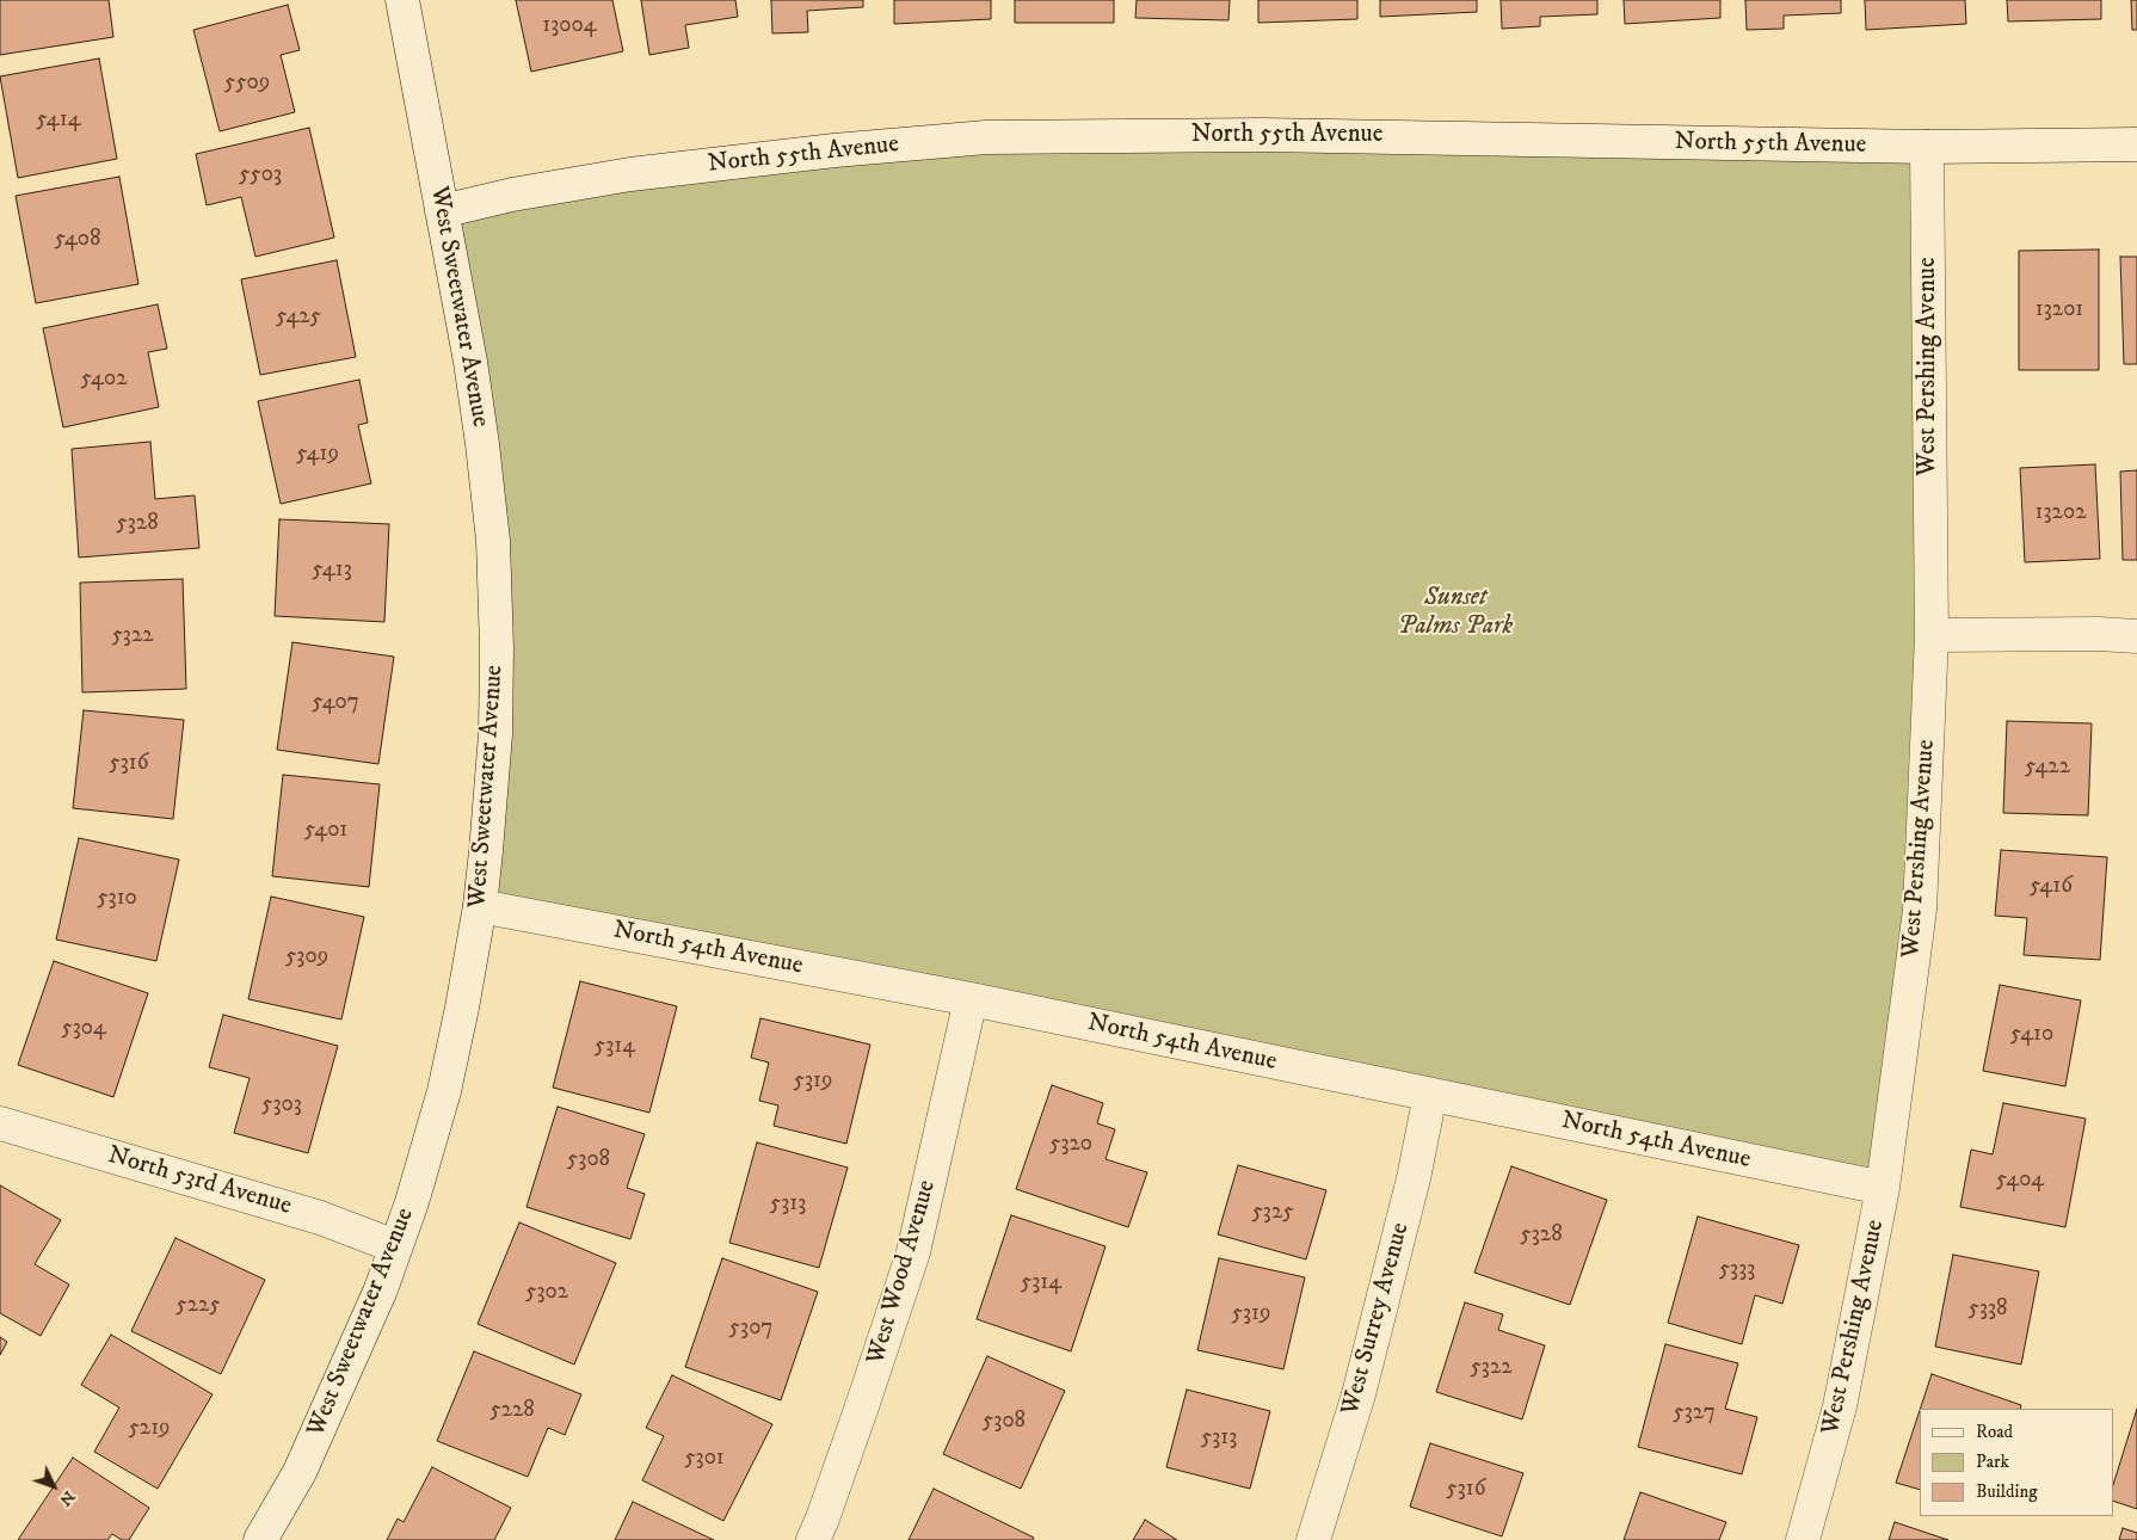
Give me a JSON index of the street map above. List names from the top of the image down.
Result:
{
  "streets": {
    "street": [
      "North 55th Avenue",
      "West Sweetwater Avenue",
      "West Pershing Avenue",
      "North 54th Avenue",
      "North 53rd Avenue",
      "West Wood Avenue",
      "West Surrey Avenue"
    ]
  },
  "crossings": [
    ["North 55th Avenue", "West Sweetwater Avenue"],
    ["North 55th Avenue", "West Pershing Avenue"],
    ["West Sweetwater Avenue", "North 54th Avenue"],
    ["West Sweetwater Avenue", "North 53rd Avenue"],
    ["West Pershing Avenue", "North 54th Avenue"],
    ["North 54th Avenue", "West Wood Avenue"],
    ["North 54th Avenue", "West Surrey Avenue"]
  ],
  "parks": ["Sunset Palms Park"],
  "house_numbers": [
    "13004",
    "5509",
    "5414",
    "5503",
    "5408",
    "13201",
    "5425",
    "5402",
    "5419",
    "13202",
    "5328",
    "5413",
    "5322",
    "5407",
    "5316",
    "5422",
    "5401",
    "5416",
    "5310",
    "5309",
    "5304",
    "5410",
    "5314",
    "5319",
    "5303",
    "5320",
    "5308",
    "5404",
    "5313",
    "5325",
    "5328",
    "5333",
    "5314",
    "5302",
    "5225",
    "5338",
    "5319",
    "5307",
    "5322",
    "5228",
    "5327",
    "5308",
    "5219",
    "5313",
    "5301",
    "5316"
  ],
  "legend": ["Road", "Park", "Building"],
  "north": "bottom right"
}
